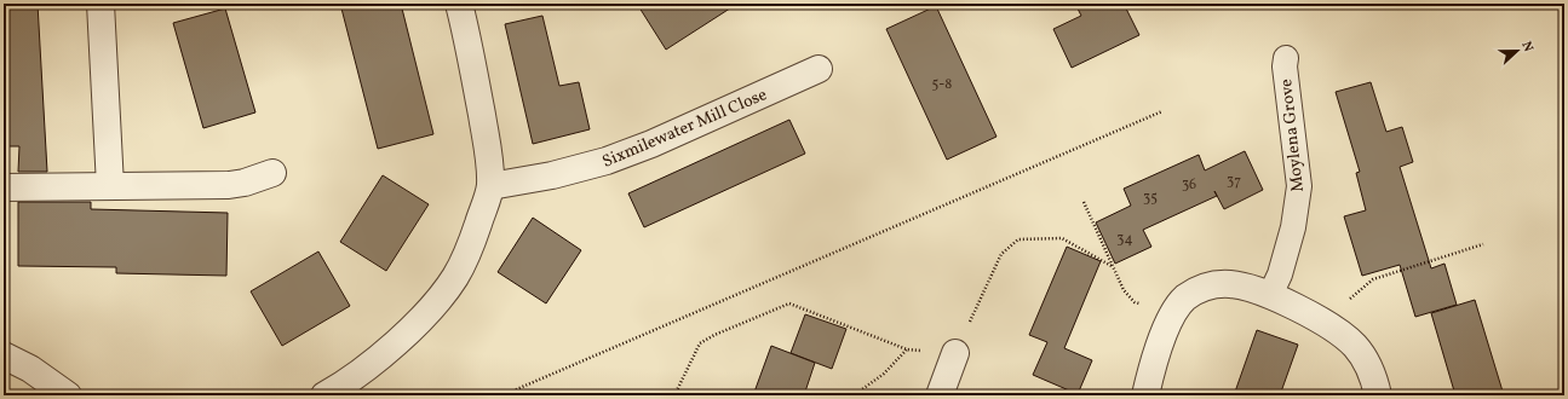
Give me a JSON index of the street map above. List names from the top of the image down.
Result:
{
  "streets": {
    "street": ["Sixmilewater Mill Close", "Moylena Grove"]
  },
  "house_numbers": [
    "5-8",
    "37",
    "36",
    "35",
    "34"
  ],
  "north": "right"
}
